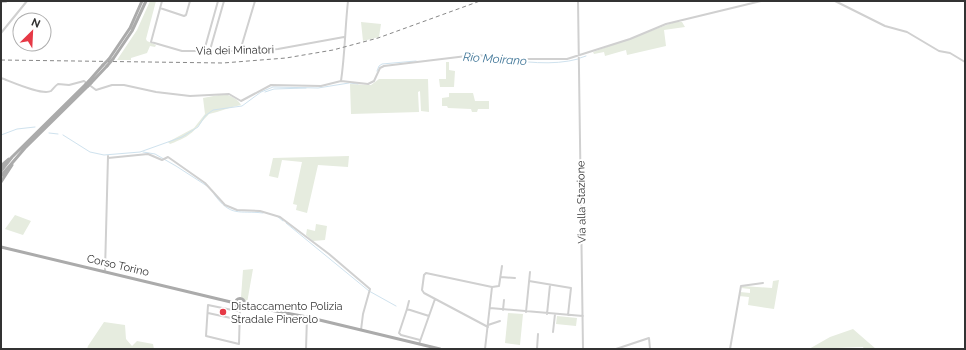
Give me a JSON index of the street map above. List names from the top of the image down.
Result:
{
  "streets": {
    "main road": ["Corso Torino"],
    "street": ["Via dei Minatori", "Via alla Stazione"]
  },
  "water": ["Rio Moirano"],
  "places": ["Distaccamento Polizia Stradale Pinerolo"],
  "north": "top right"
}
